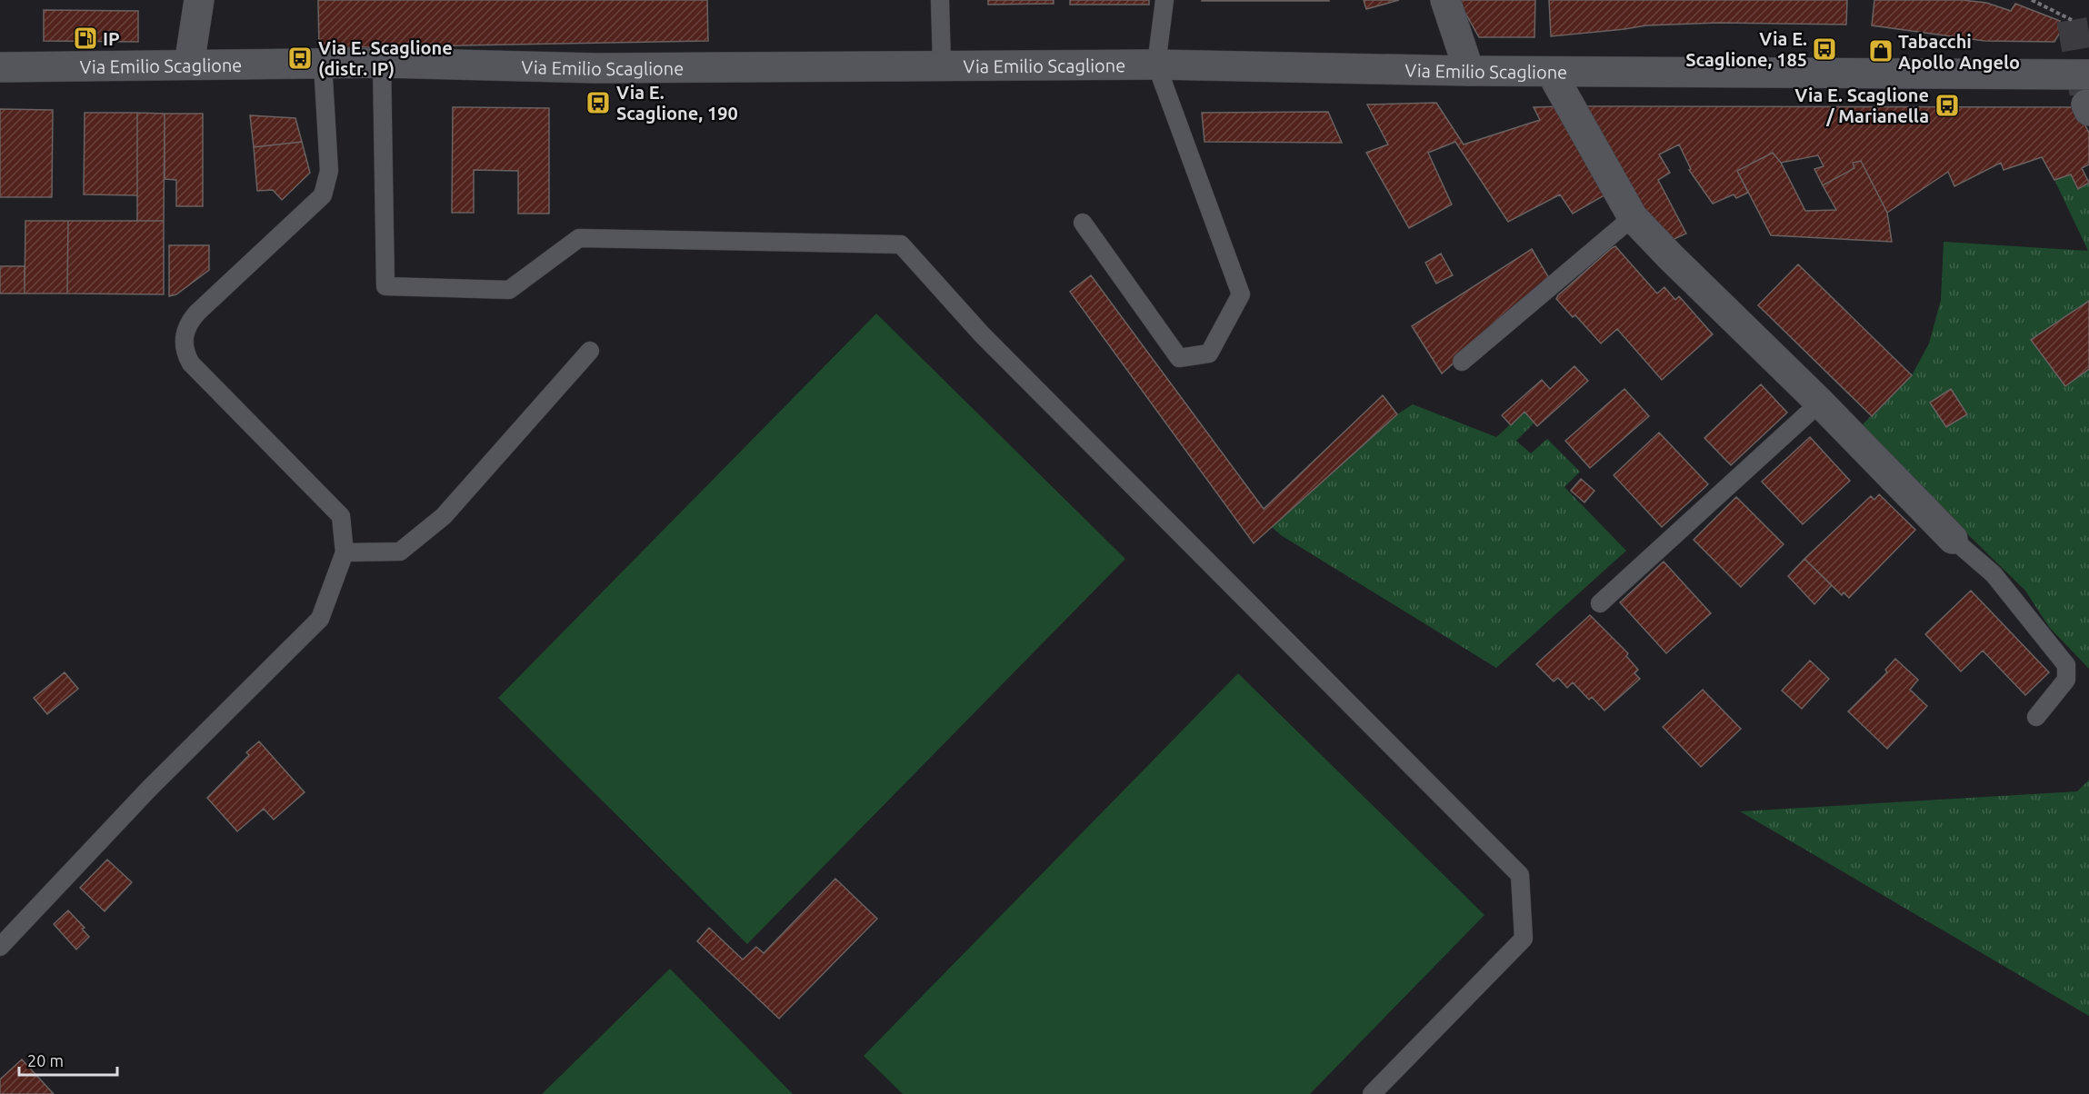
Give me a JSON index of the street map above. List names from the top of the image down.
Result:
{
  "streets": {
    "main road": ["Via Emilio Scaglione"]
  },
  "places": {
    "fuel station": ["IP"],
    "bus stop": [
      "Via E. Scaglione, 185",
      "Via E. Scaglione (distr. IP)",
      "Via E. Scaglione, 190",
      "Via E. Scaglione / Marianella"
    ],
    "shop": ["Tabacchi Apollo Angelo"]
  },
  "scale_bar": "20 m"
}
